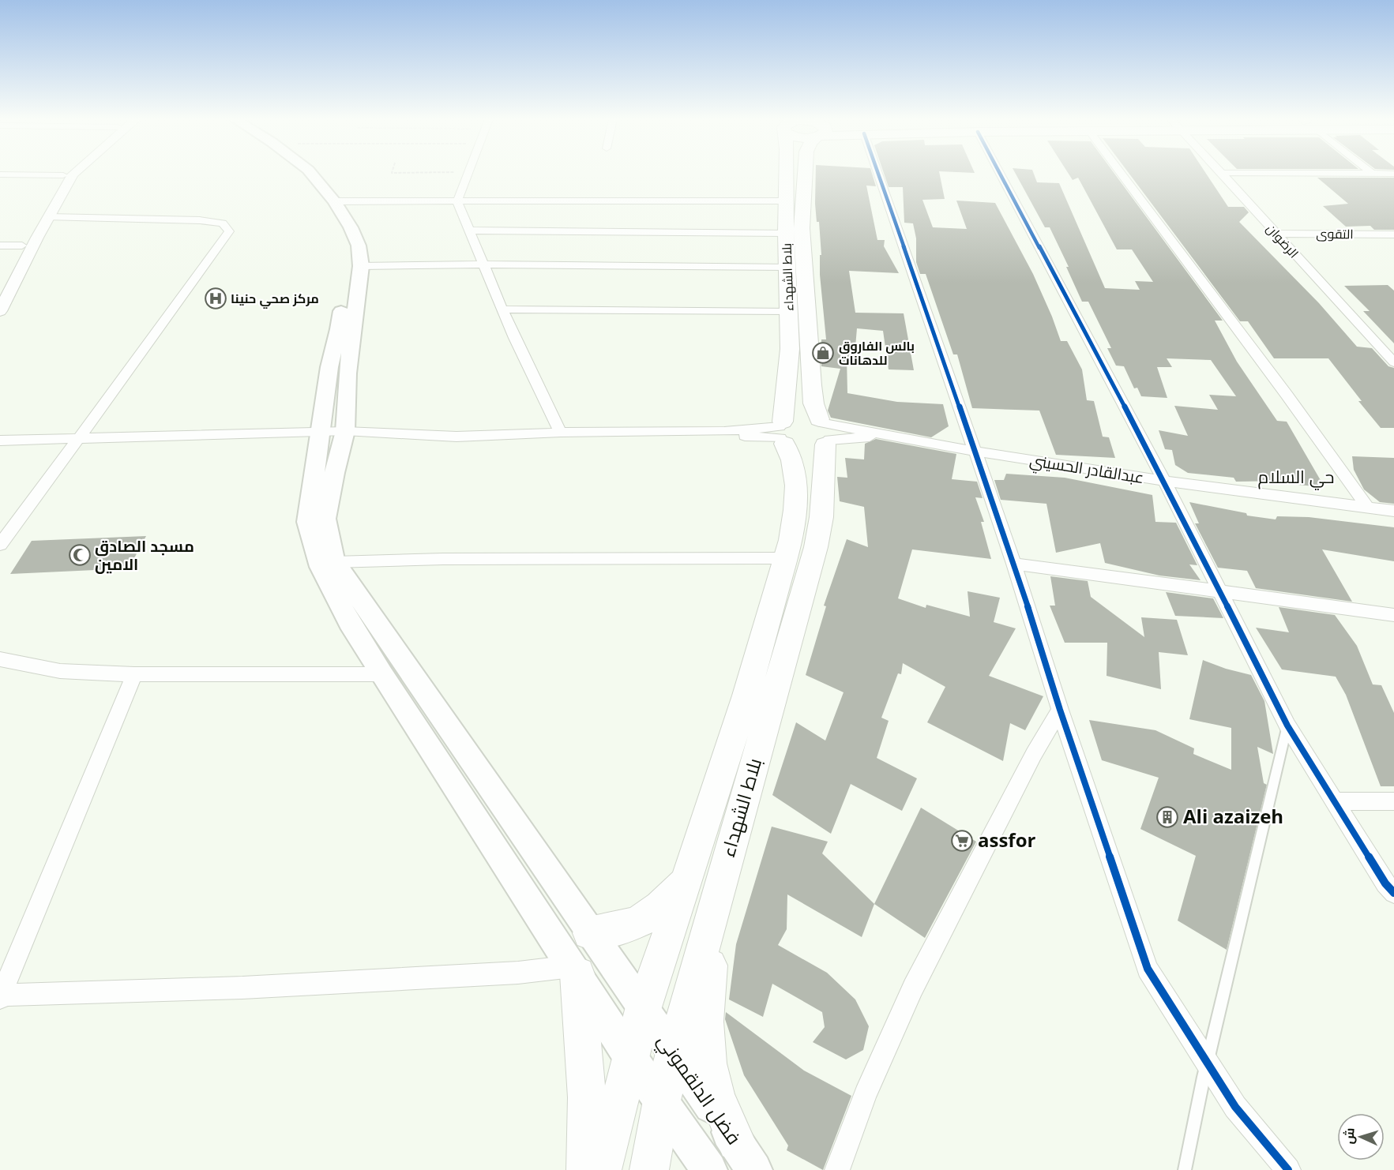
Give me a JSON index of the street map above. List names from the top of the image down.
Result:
{
  "streets": {
    "main road": ["بلاط الشهداء", "فضل الدلقموني"],
    "street": ["التقوى", "الرضوان", "عبدالقادر الحسيني"]
  },
  "crossings": [
    ["التقوى", "الرضوان"],
    ["بلاط الشهداء", "عبدالقادر الحسيني"],
    ["بلاط الشهداء", "فضل الدلقموني"]
  ],
  "districts": ["حي السلام"],
  "places": {
    "hospital": ["مركز صحي حنينا"],
    "shop": ["بالس الفاروق للدهانات"],
    "mosque": ["مسجد الصادق الامين"],
    "building": ["Ali azaizeh"],
    "supermarket": ["assfor"]
  },
  "north": "left"
}
